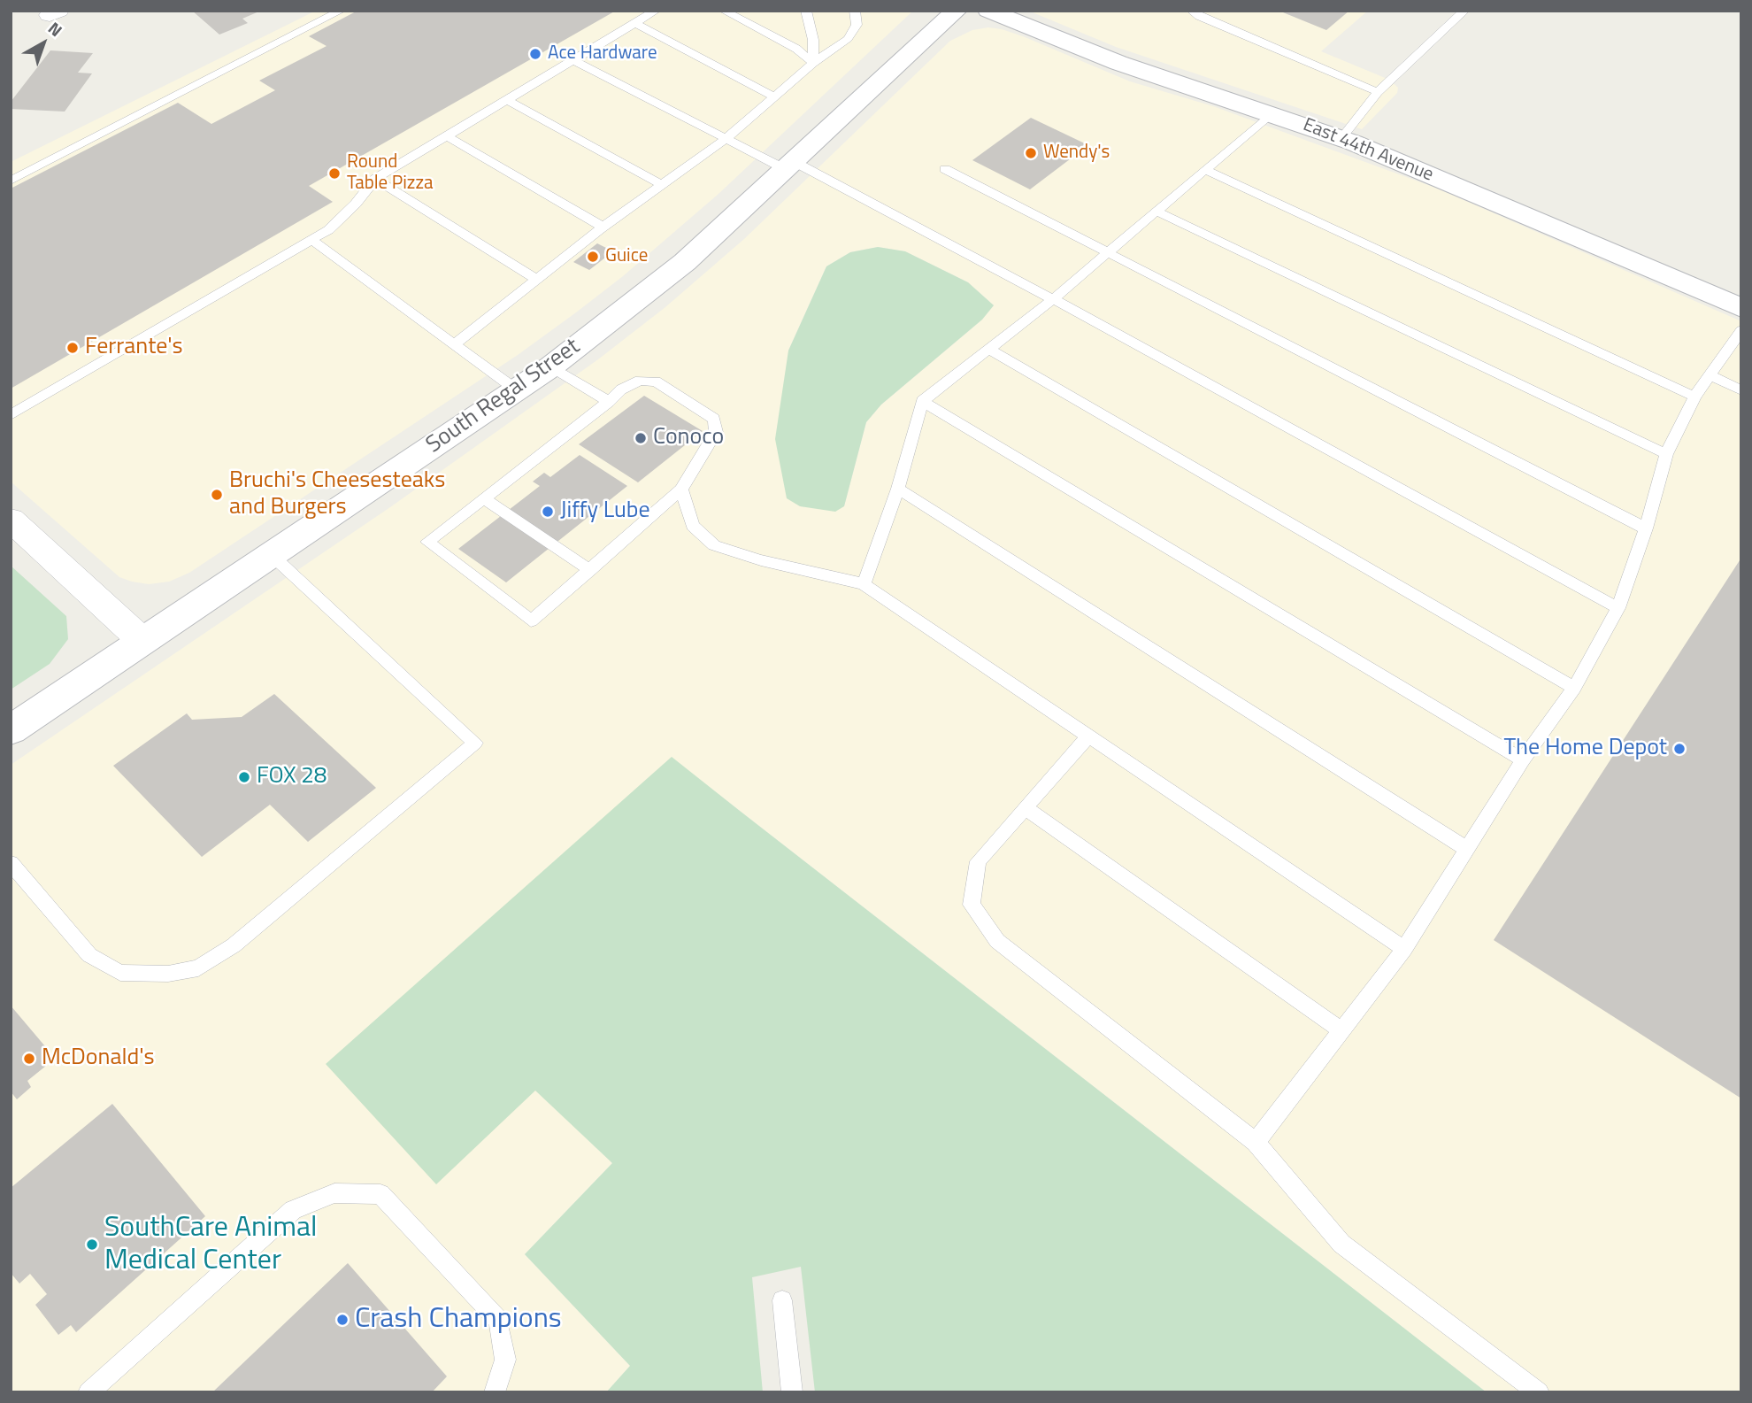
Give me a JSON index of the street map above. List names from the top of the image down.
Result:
{
  "streets": {
    "main road": ["East 44th Avenue", "South Regal Street"]
  },
  "places": [
    "Ace Hardware",
    "Wendy's",
    "Round Table Pizza",
    "Guice",
    "Ferrante's",
    "Conoco",
    "Bruchi's Cheesesteaks and Burgers",
    "Jiffy Lube",
    "The Home Depot",
    "FOX 28",
    "McDonald's",
    "SouthCare Animal Medical Center",
    "Crash Champions"
  ],
  "north": "top right"
}
